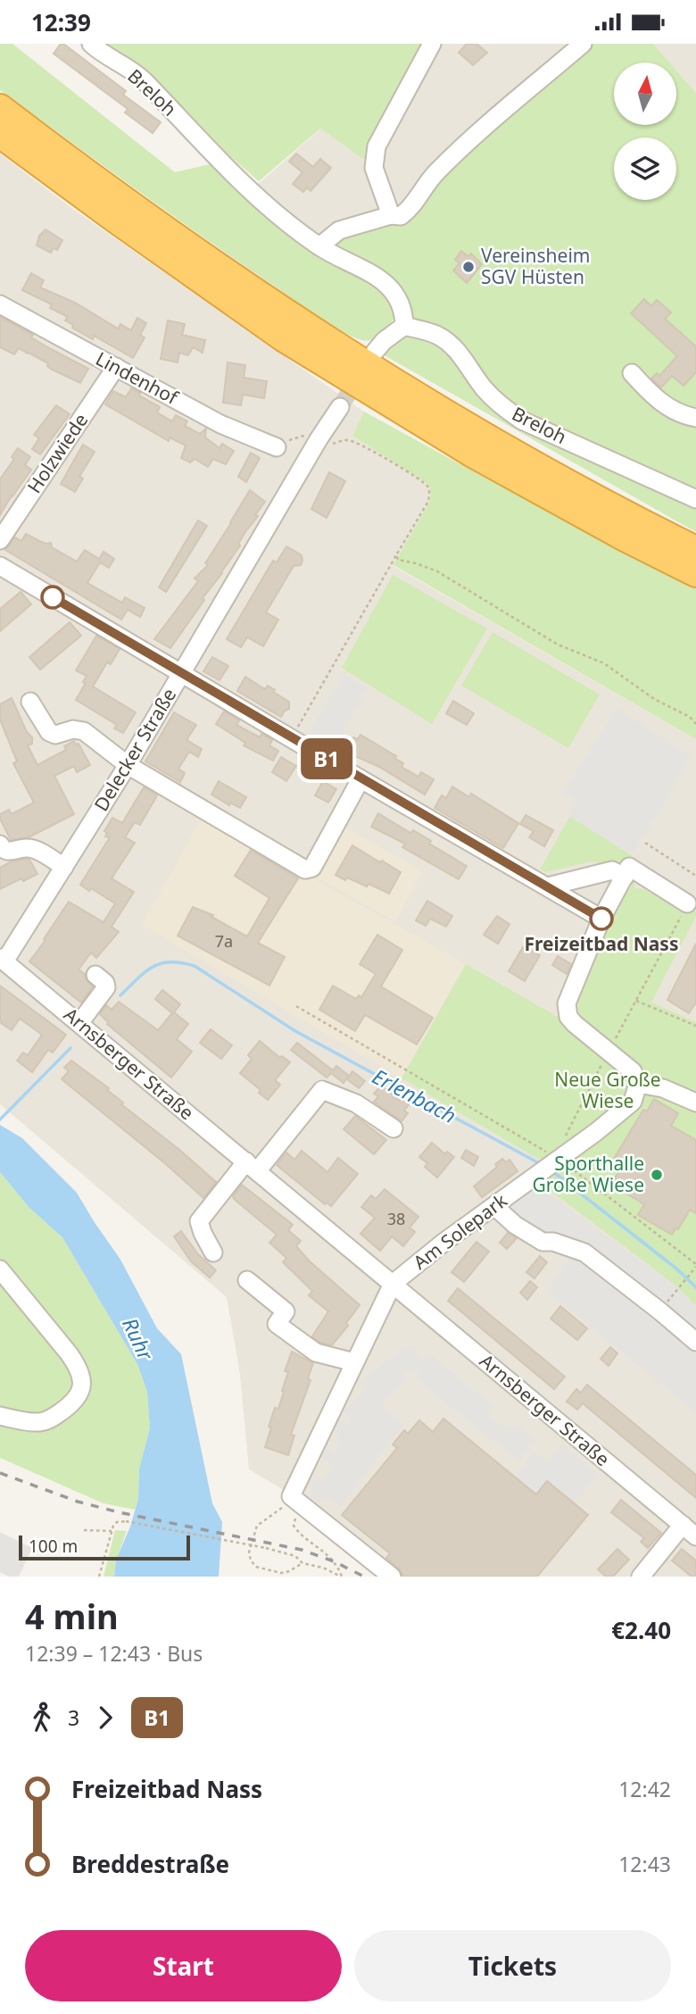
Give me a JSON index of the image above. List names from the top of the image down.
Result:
{
  "streets": {
    "street": [
      "Breloh",
      "Lindenhof",
      "Holzwiede",
      "Delecker Straße",
      "Arnsberger Straße",
      "Am Solepark"
    ]
  },
  "crossings": [
    ["Lindenhof", "Holzwiede"],
    ["Delecker Straße", "Arnsberger Straße"],
    ["Arnsberger Straße", "Am Solepark"]
  ],
  "water": ["Erlenbach", "Ruhr"],
  "parks": ["Neue Große Wiese"],
  "places": ["Vereinsheim SGV Hüsten", "Freizeitbad Nass", "Sporthalle Große Wiese"],
  "lines": ["bus line B1"],
  "house_numbers": ["7a", "38"],
  "scale_bar": "100 m",
  "north": "top",
  "page": {
    "status": "12:39",
    "on_map": "B1",
    "scale": "100 m",
    "heading": ["4 min", "12:39 – 12:43 · Bus", "€2.40"],
    "legs": ["3", "B1"],
    "list": [
      {
        "name": "Freizeitbad Nass",
        "value": "12:42"
      },
      {
        "name": "Breddestraße",
        "value": "12:43"
      }
    ],
    "buttons": ["Start", "Tickets"]
  }
}
